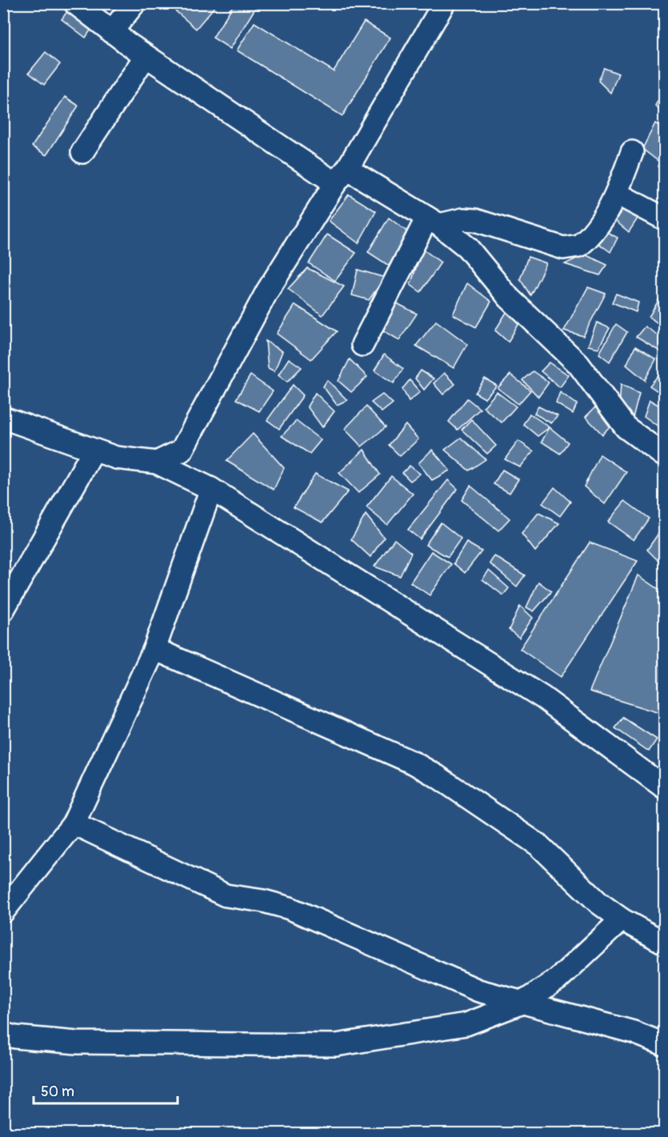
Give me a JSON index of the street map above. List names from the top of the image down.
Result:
{
  "scale_bar": "50 m"
}
